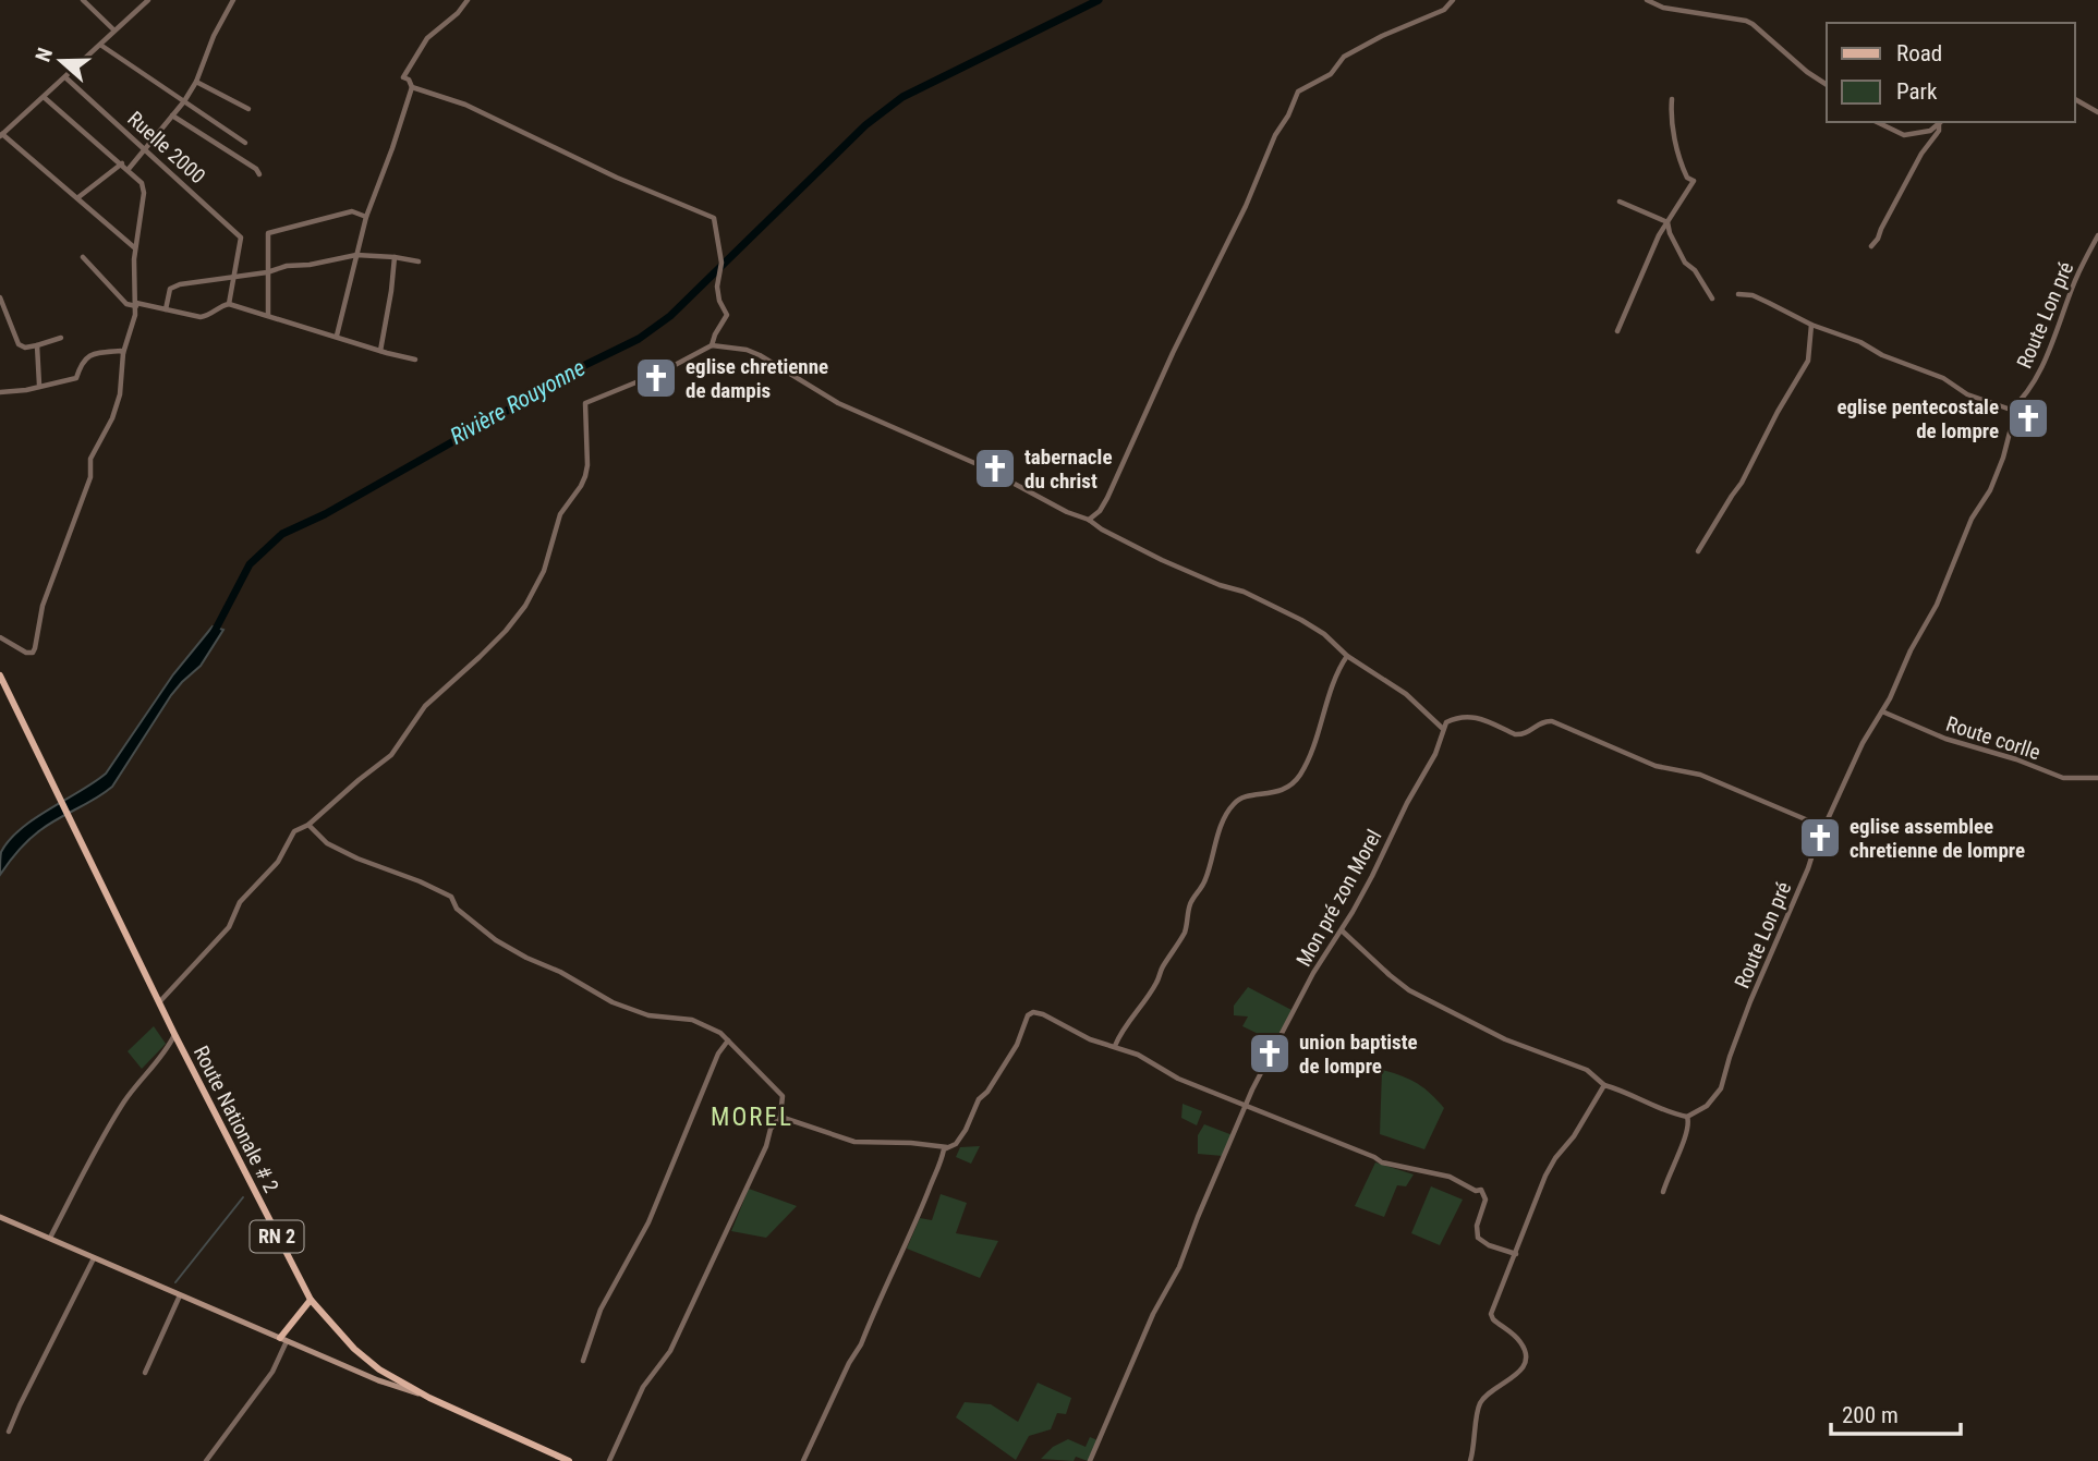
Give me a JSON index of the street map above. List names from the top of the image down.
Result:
{
  "streets": {
    "main road": ["Route Nationale # 2", "RN 2"],
    "street": [
      "Ruelle 2000",
      "Route Lon pré",
      "Route corlle",
      "Mon pré zon Morel"
    ]
  },
  "crossings": [
    ["Route Lon pré", "Route corlle"]
  ],
  "districts": ["MOREL"],
  "water": ["Rivière Rouyonne"],
  "places": {
    "church": [
      "eglise chretienne de dampis",
      "eglise pentecostale de lompre",
      "tabernacle du christ",
      "eglise assemblee chretienne de lompre",
      "union baptiste de lompre"
    ]
  },
  "legend": ["Road", "Park"],
  "scale_bar": "200 m",
  "north": "left"
}
